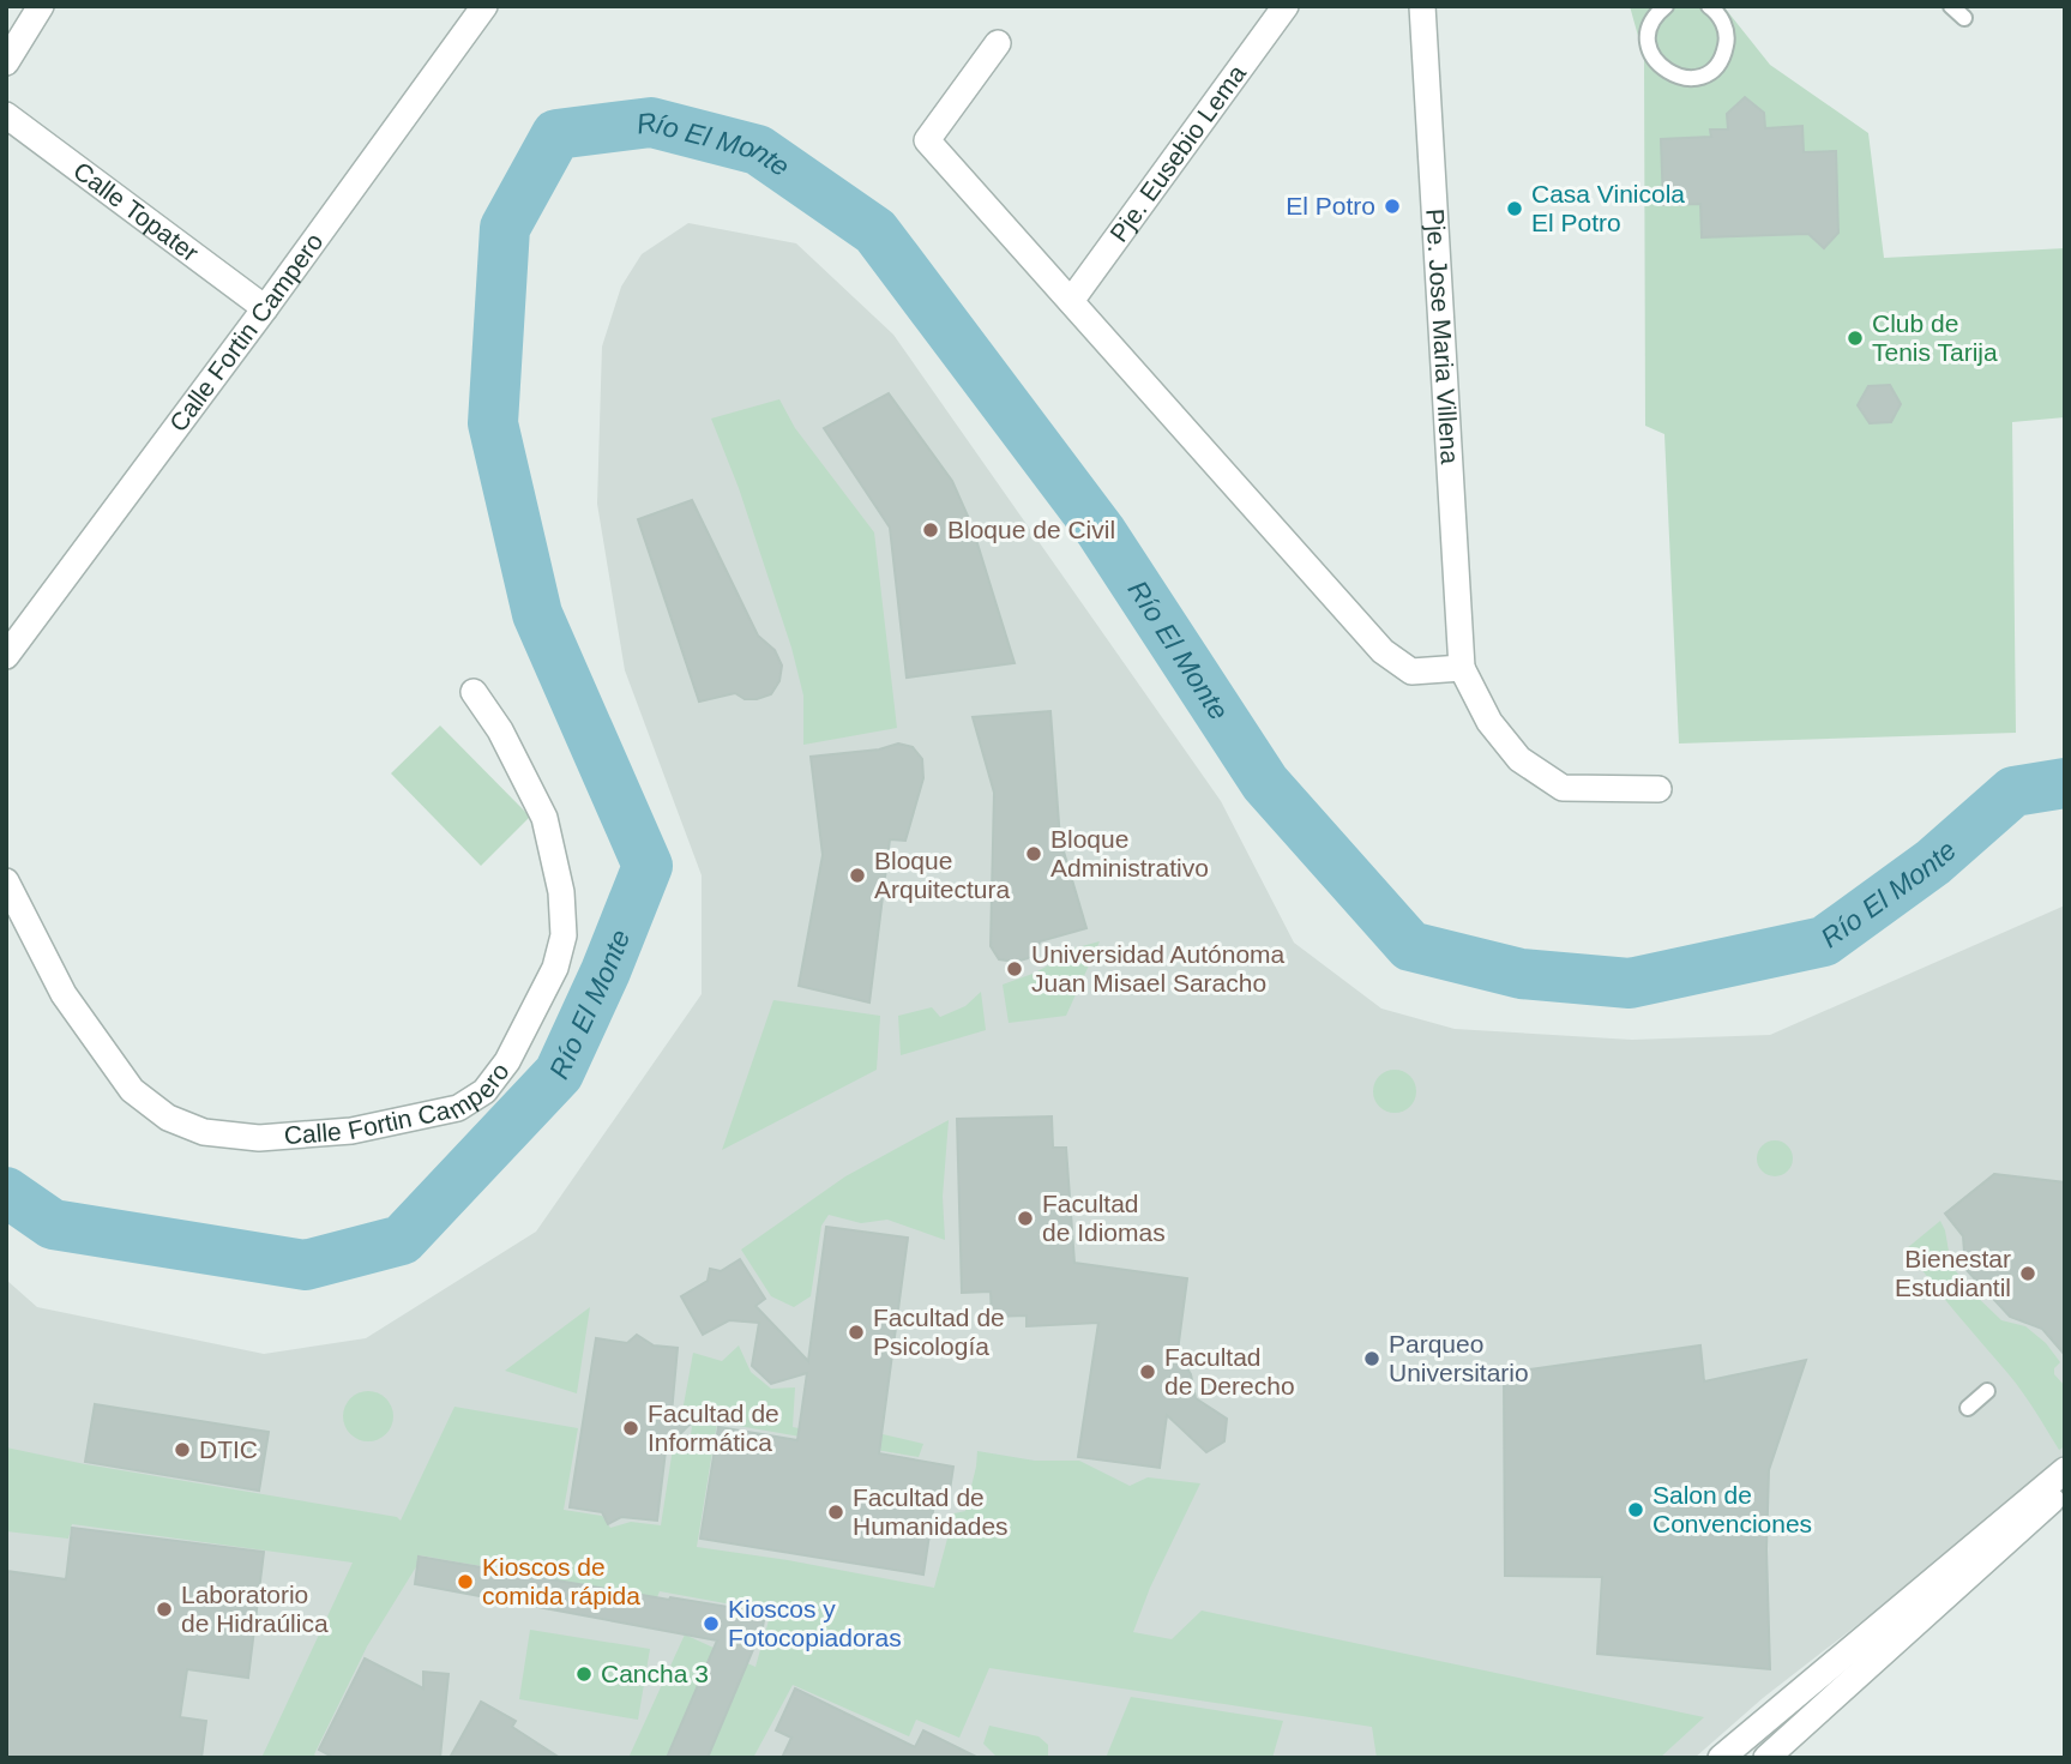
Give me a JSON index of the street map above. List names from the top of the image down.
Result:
{
  "streets": {
    "street": [
      "Pje. Eusebio Lema",
      "Calle Topater",
      "Calle Fortin Campero",
      "Pje. Jose Maria Villena"
    ]
  },
  "crossings": [
    ["Calle Topater", "Calle Fortin Campero"]
  ],
  "water": ["Río El Monte"],
  "places": [
    "El Potro",
    "Casa Vinicola El Potro",
    "Club de Tenis Tarija",
    "Bloque de Civil",
    "Bloque Administrativo",
    "Bloque Arquitectura",
    "Universidad Autónoma Juan Misael Saracho",
    "Facultad de Idiomas",
    "Bienestar Estudiantil",
    "Facultad de Psicología",
    "Parqueo Universitario",
    "Facultad de Derecho",
    "Facultad de Informática",
    "DTIC",
    "Salon de Convenciones",
    "Facultad de Humanidades",
    "Kioscos de comida rápida",
    "Laboratorio de Hidraúlica",
    "Kioscos y Fotocopiadoras",
    "Cancha 3"
  ]
}
